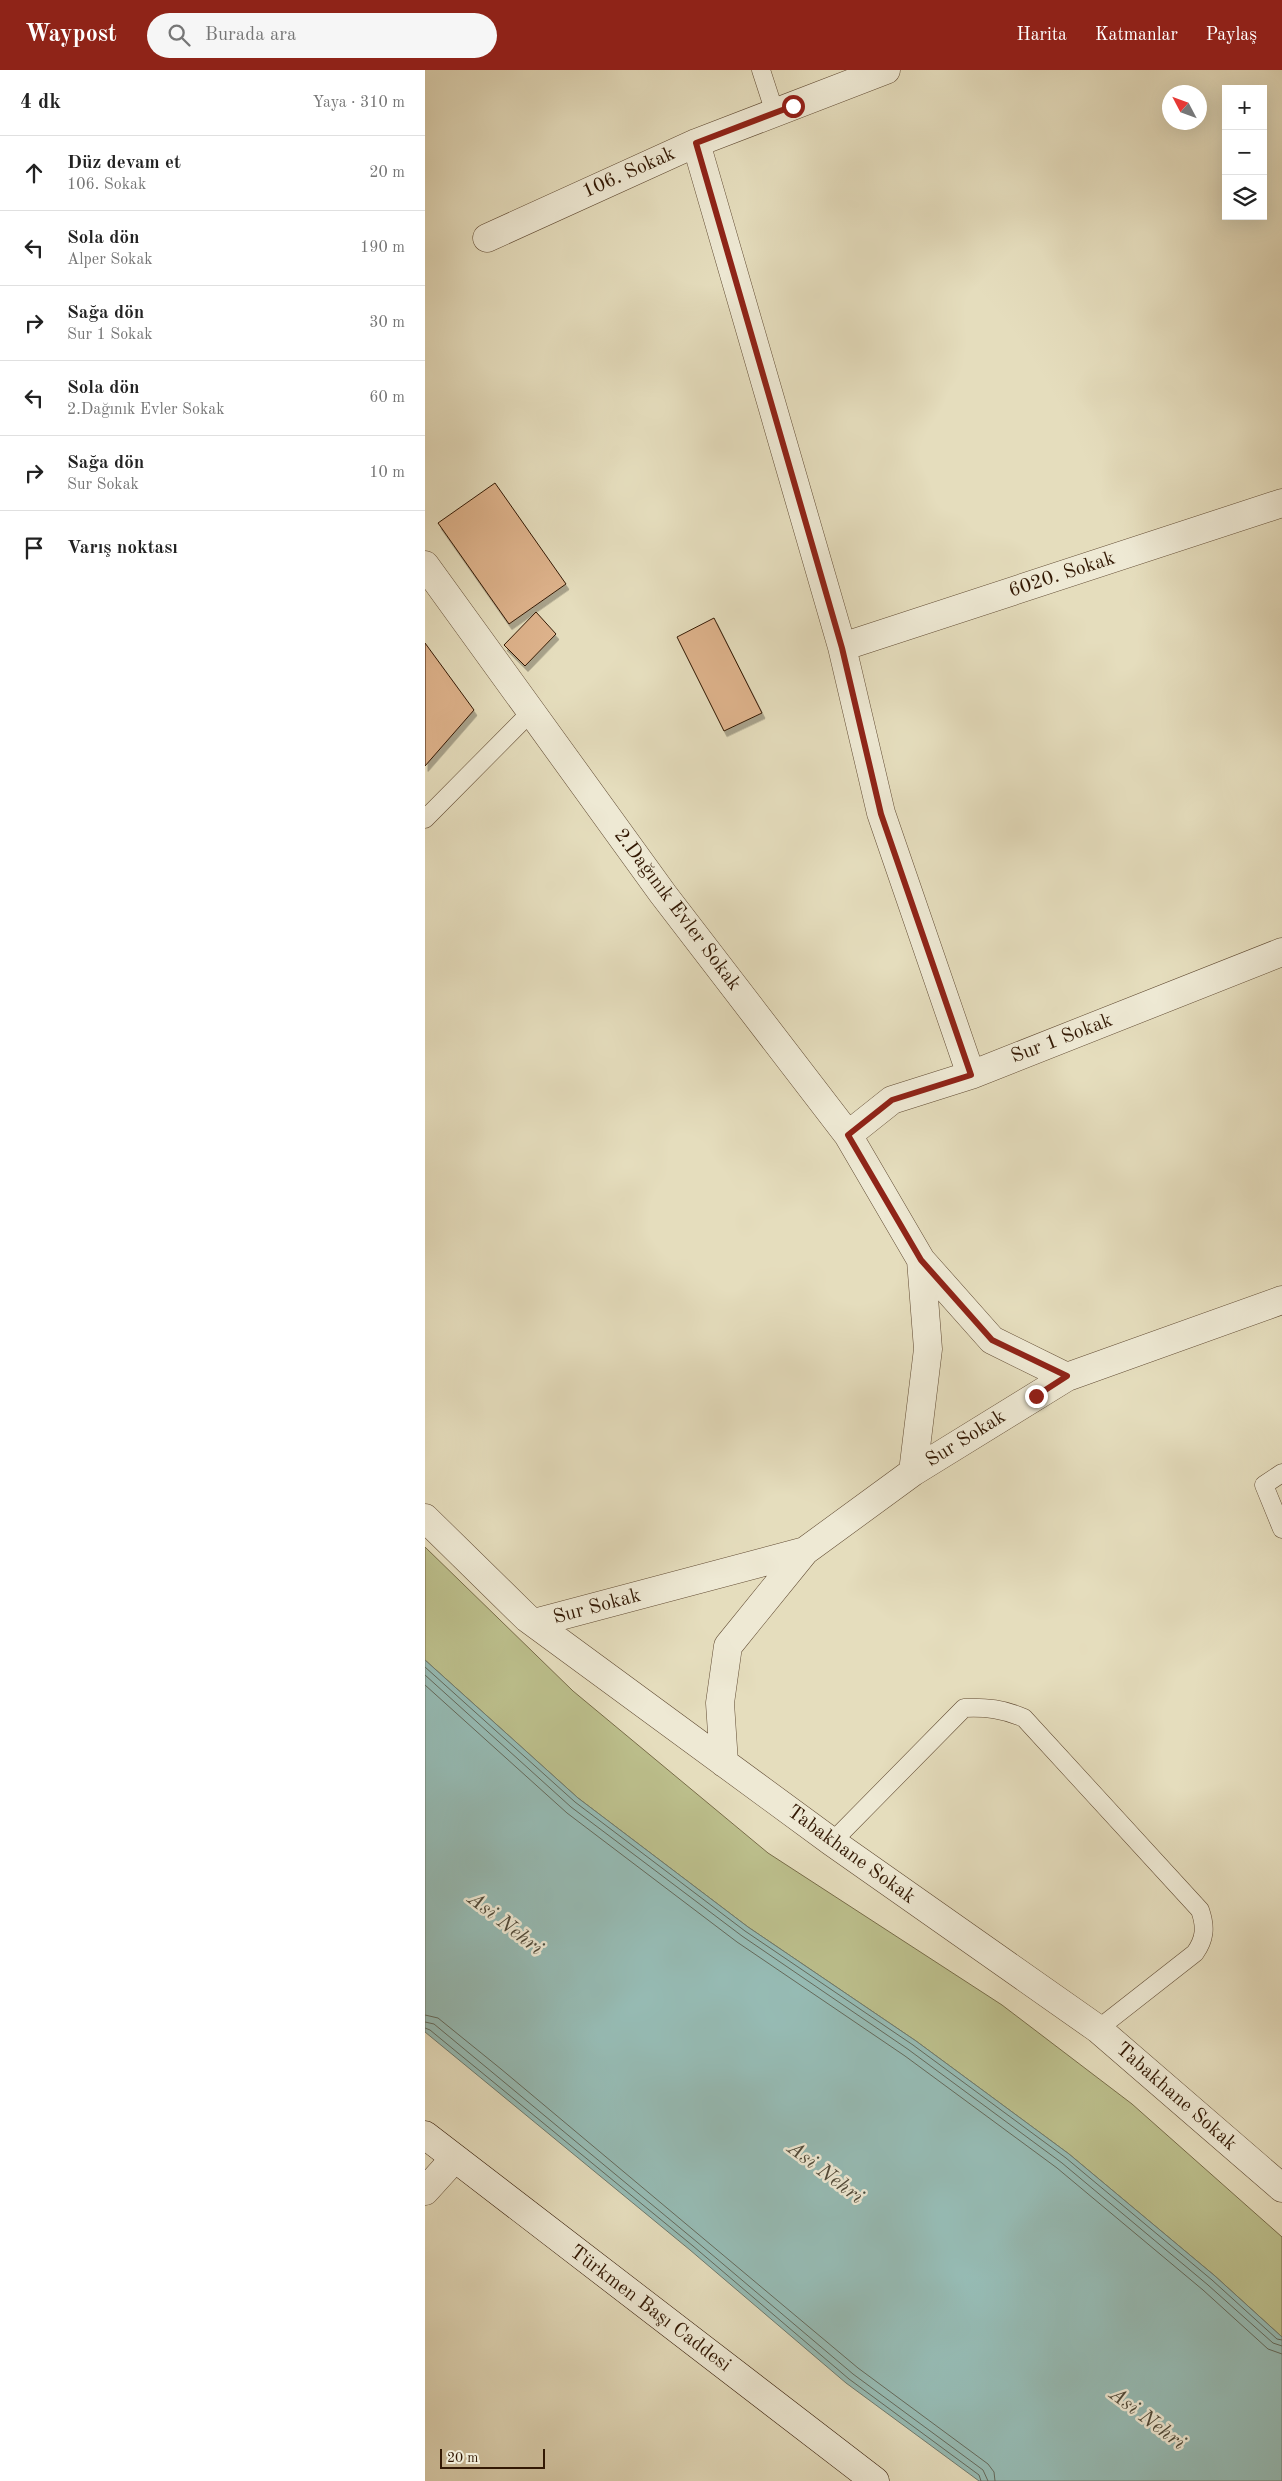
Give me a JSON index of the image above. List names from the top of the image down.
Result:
{
  "streets": {
    "street": [
      "106. Sokak",
      "6020. Sokak",
      "2.Dağınık Evler Sokak",
      "Sur 1 Sokak",
      "Sur Sokak",
      "Tabakhane Sokak",
      "Türkmen Başı Caddesi"
    ]
  },
  "crossings": [
    ["2.Dağınık Evler Sokak", "Sur 1 Sokak"],
    ["2.Dağınık Evler Sokak", "Sur Sokak"],
    ["Sur Sokak", "Tabakhane Sokak"]
  ],
  "water": ["Asi Nehri"],
  "scale_bar": "20 m",
  "north": "top left",
  "page": {
    "header": "Waypost",
    "search": "Burada ara",
    "nav": ["Harita", "Katmanlar", "Paylaş"],
    "heading": ["4 dk", "Yaya · 310 m"],
    "map_buttons": ["+", "−"],
    "list": [
      ["Düz devam et", "106. Sokak", "20 m"],
      ["Sola dön", "Alper Sokak", "190 m"],
      ["Sağa dön", "Sur 1 Sokak", "30 m"],
      ["Sola dön", "2.Dağınık Evler Sokak", "60 m"],
      ["Sağa dön", "Sur Sokak", "10 m"],
      "Varış noktası"
    ],
    "scale": "20 m"
  }
}
